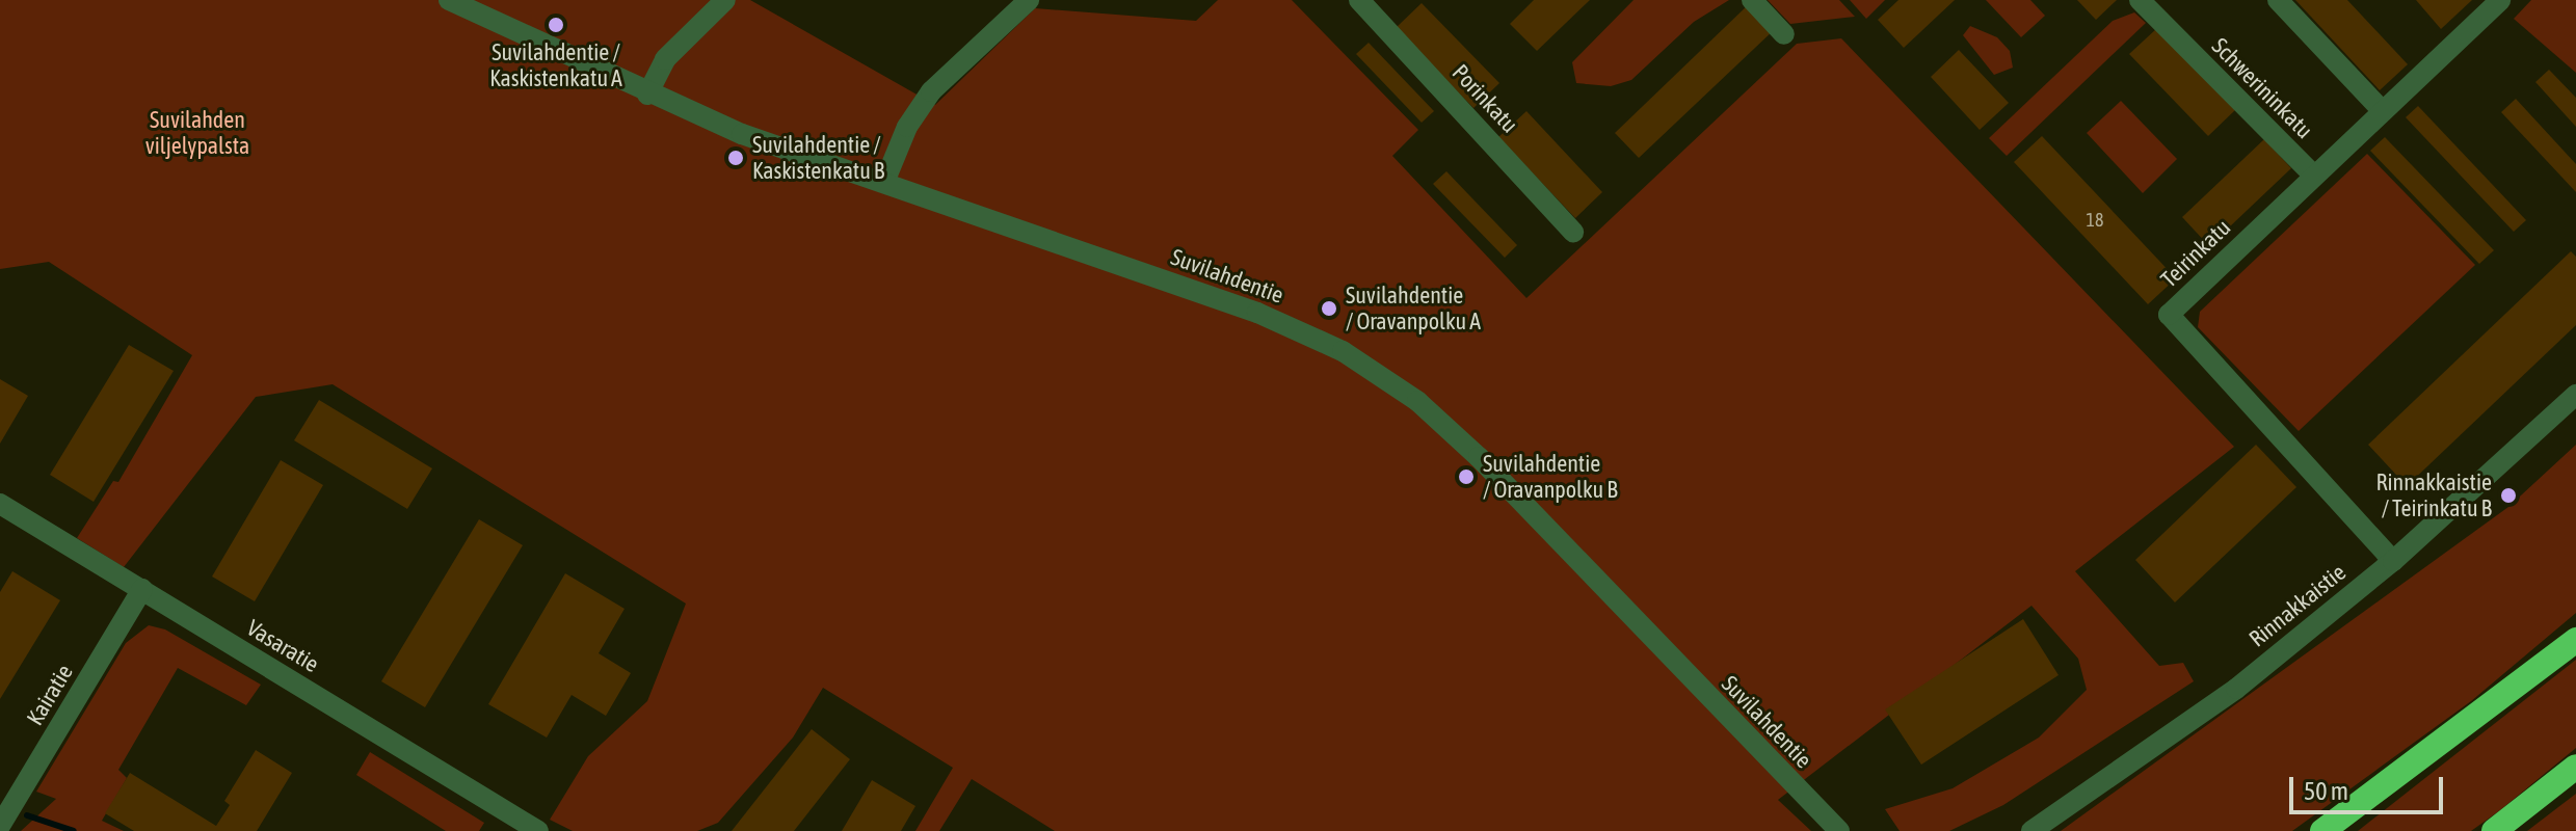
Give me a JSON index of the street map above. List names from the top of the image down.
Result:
{
  "streets": {
    "street": [
      "Schwerininkatu",
      "Porinkatu",
      "Teirinkatu",
      "Suvilahdentie",
      "Rinnakkaistie",
      "Vasaratie",
      "Kairatie"
    ]
  },
  "crossings": [
    ["Schwerininkatu", "Teirinkatu"],
    ["Teirinkatu", "Rinnakkaistie"],
    ["Vasaratie", "Kairatie"]
  ],
  "parks": ["Suvilahden viljelypalsta"],
  "places": [
    "Suvilahdentie / Kaskistenkatu A",
    "Suvilahdentie / Kaskistenkatu B",
    "Suvilahdentie / Oravanpolku A",
    "Suvilahdentie / Oravanpolku B",
    "Rinnakkaistie / Teirinkatu B"
  ],
  "house_numbers": ["18"],
  "scale_bar": "50 m"
}
